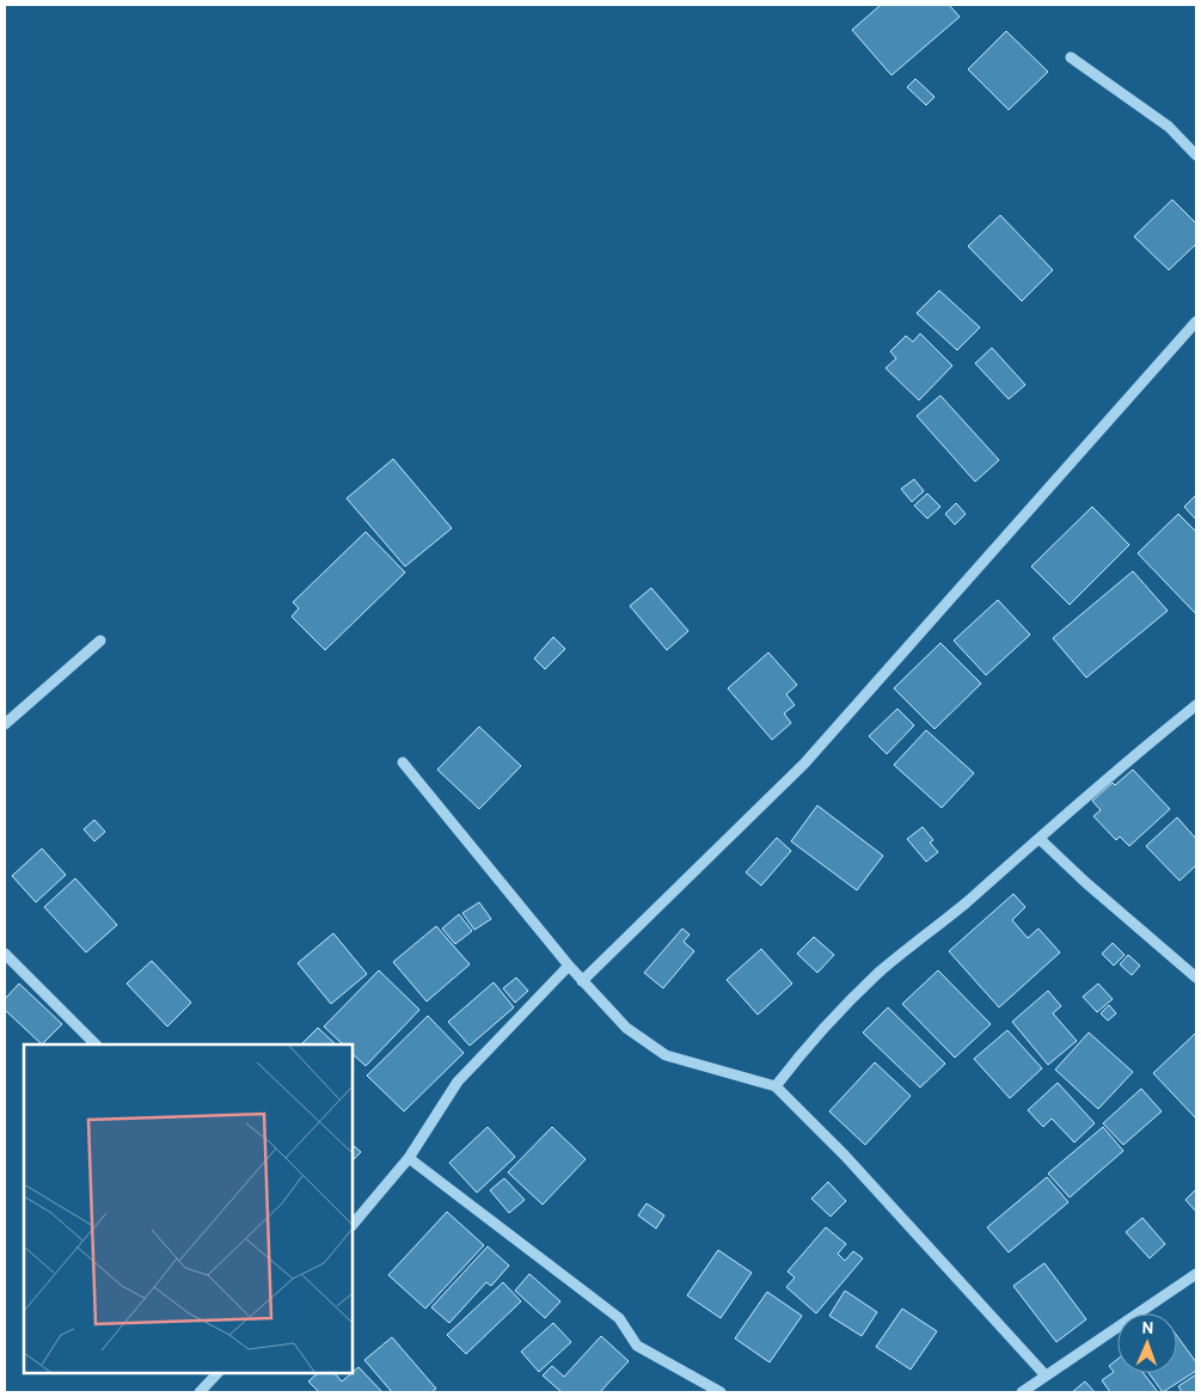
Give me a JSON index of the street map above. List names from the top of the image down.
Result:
{
  "north": "top"
}
